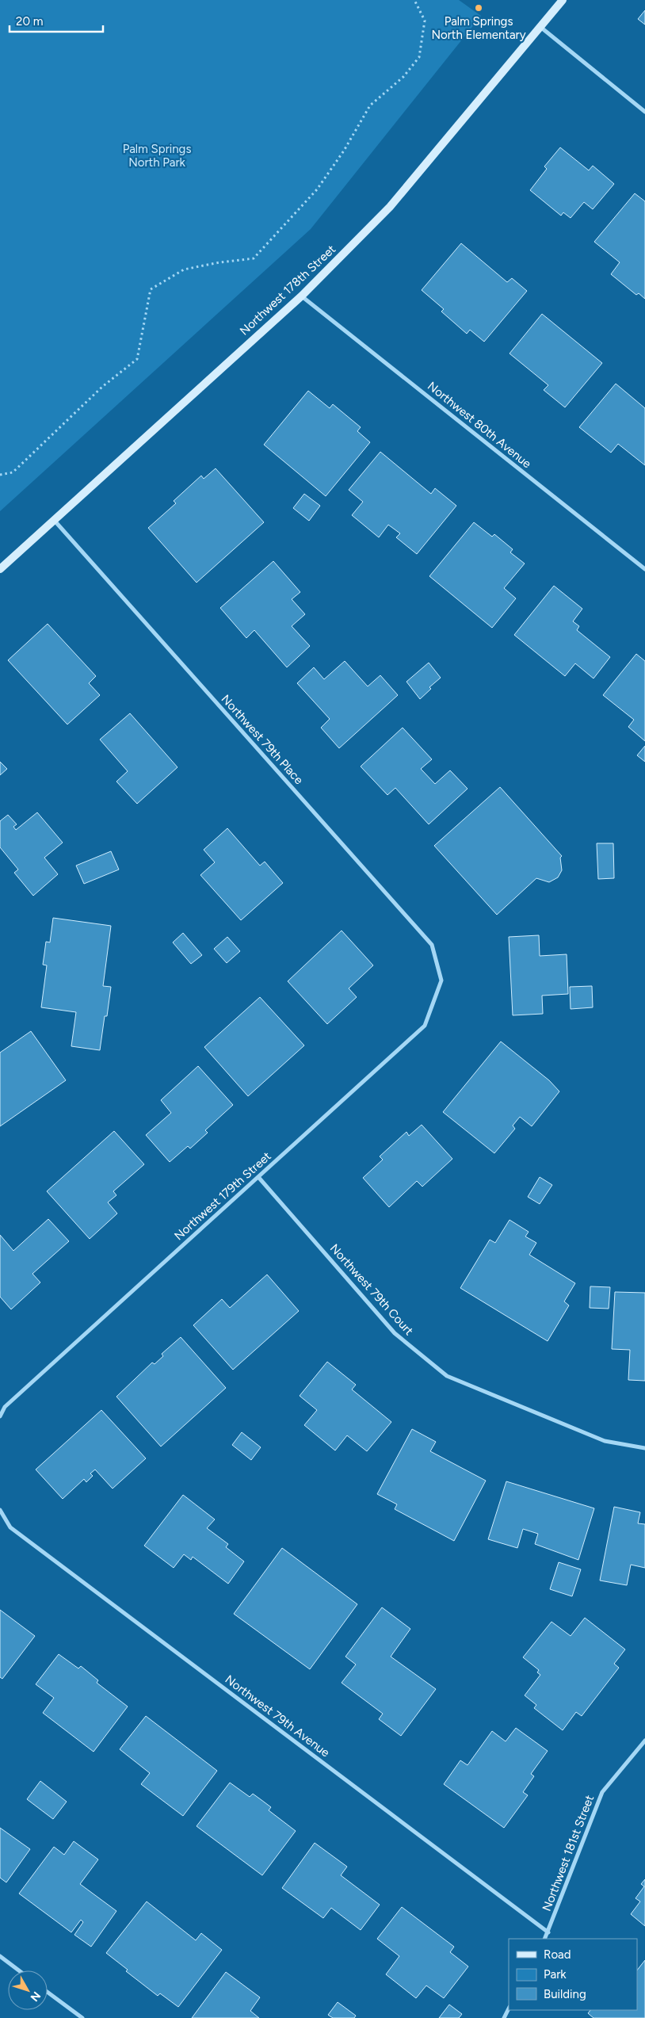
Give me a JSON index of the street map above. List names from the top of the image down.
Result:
{
  "streets": {
    "street": [
      "Northwest 178th Street",
      "Northwest 80th Avenue",
      "Northwest 79th Place",
      "Northwest 179th Street",
      "Northwest 79th Court",
      "Northwest 79th Avenue",
      "Northwest 181st Street"
    ]
  },
  "crossings": [
    ["Northwest 178th Street", "Northwest 80th Avenue"],
    ["Northwest 178th Street", "Northwest 79th Place"],
    ["Northwest 79th Place", "Northwest 179th Street"],
    ["Northwest 179th Street", "Northwest 79th Court"],
    ["Northwest 79th Avenue", "Northwest 181st Street"]
  ],
  "parks": ["Palm Springs North Park"],
  "places": ["Palm Springs North Elementary"],
  "legend": ["Road", "Park", "Building"],
  "scale_bar": "20 m",
  "north": "bottom right"
}
